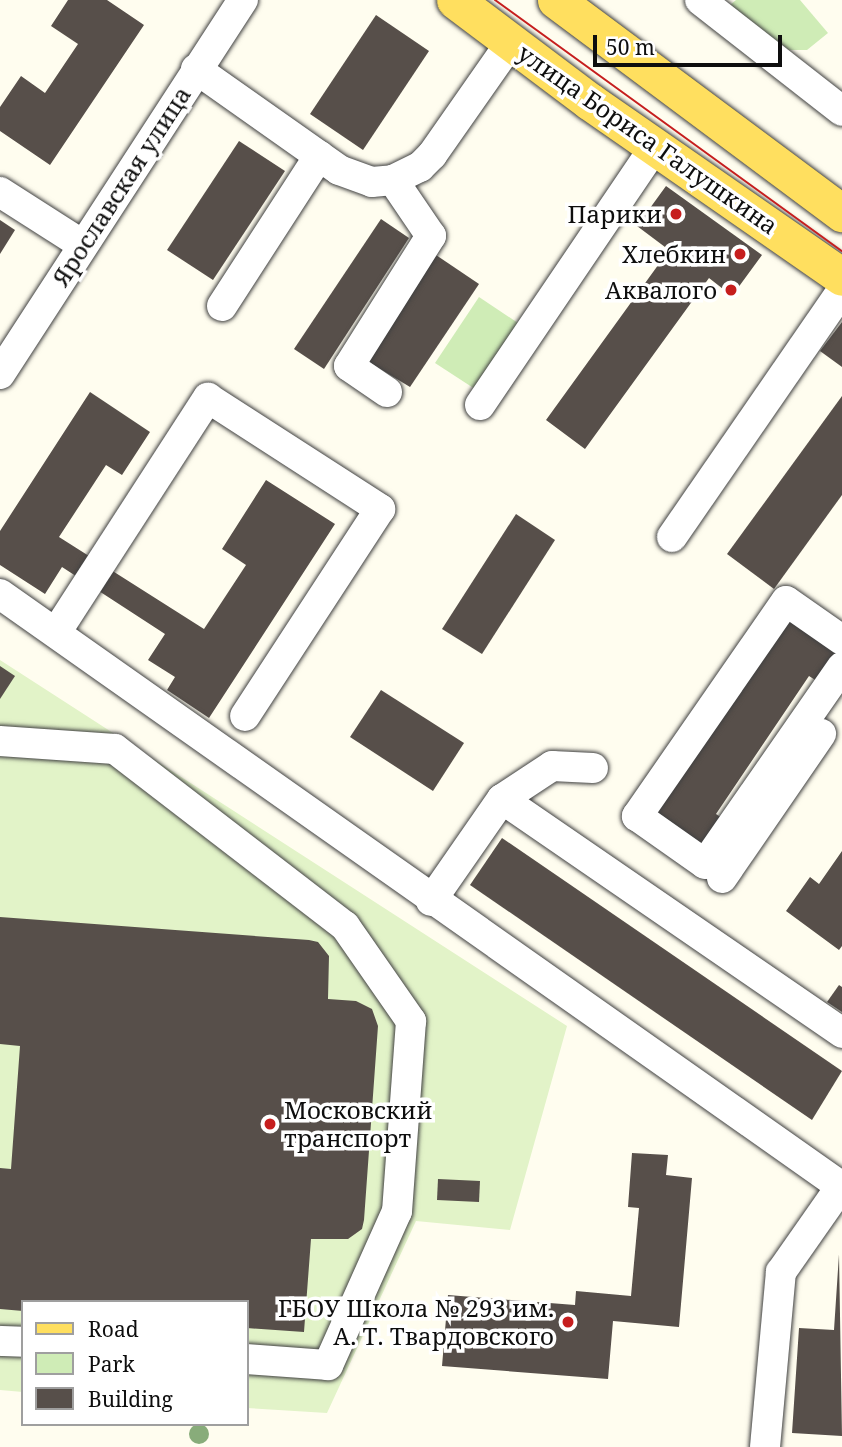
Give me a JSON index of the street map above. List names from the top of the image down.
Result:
{
  "streets": {
    "main road": ["улица Бориса Галушкина"],
    "street": ["Ярославская улица"]
  },
  "places": [
    "Парики",
    "Хлебкин",
    "Аквалого",
    "Московский транспорт",
    "ГБОУ Школа № 293 им. А. Т. Твардовского"
  ],
  "legend": ["Road", "Park", "Building"],
  "scale_bar": "50 m"
}
